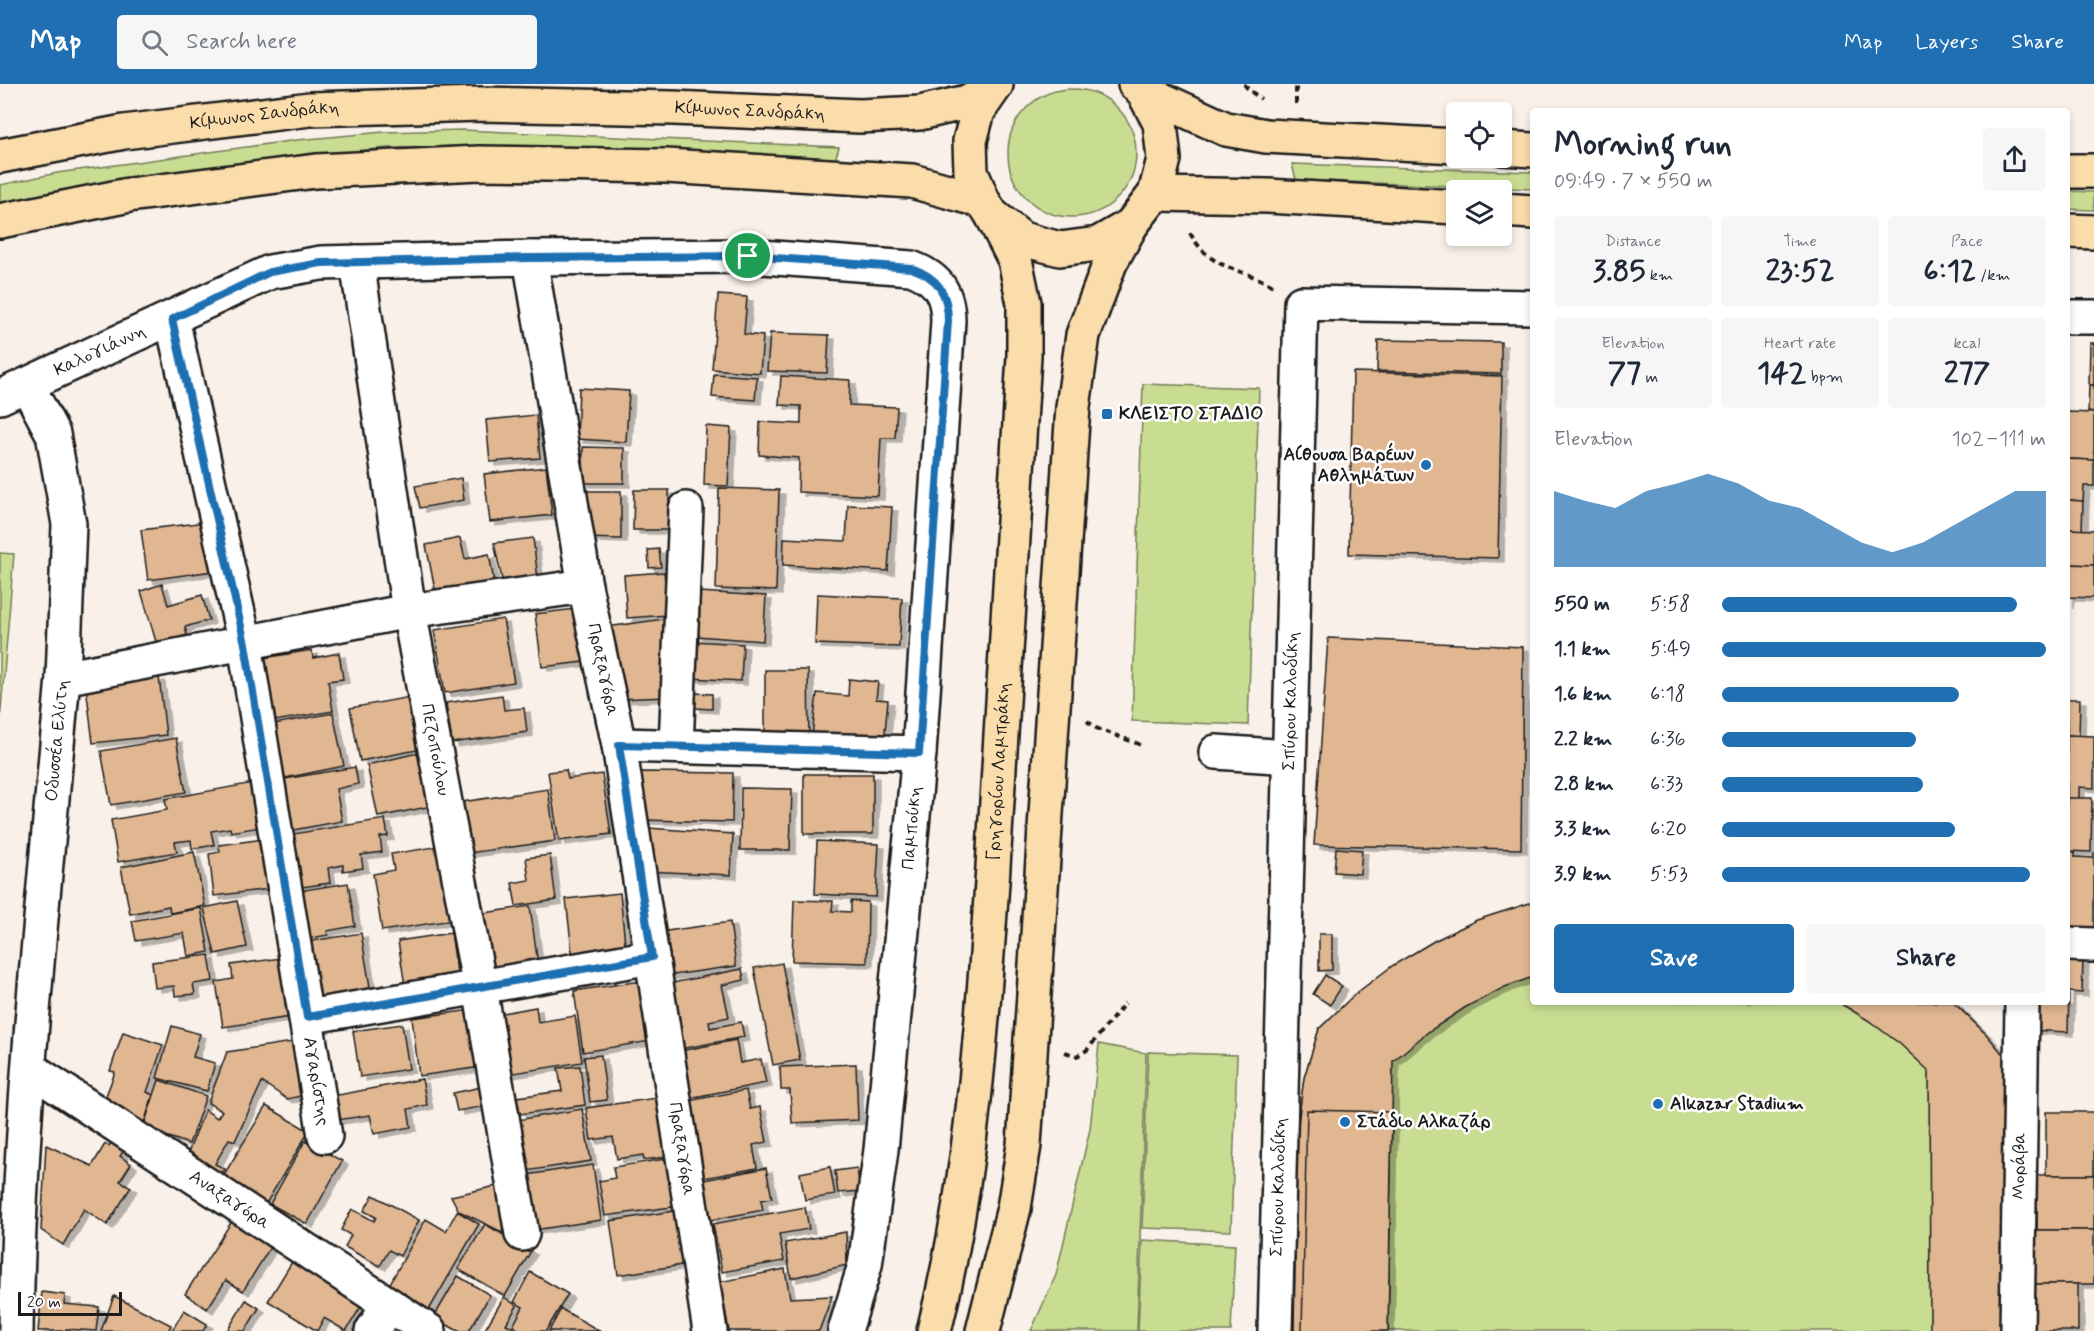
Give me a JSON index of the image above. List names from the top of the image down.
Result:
{
  "streets": {
    "main road": ["Κίμωνος Σανδράκη", "Γρηγορίου Λαμπράκη"],
    "street": [
      "Καλογιάννη",
      "Πραξαγόρα",
      "Σπύρου Καλοδίκη",
      "Οδυσσέα Ελύτη",
      "Πεζοπούλου",
      "Παμπούκη",
      "Αγαρίστης",
      "Μοράβα",
      "Αναξαγόρα"
    ]
  },
  "crossings": [
    ["Κίμωνος Σανδράκη", "Γρηγορίου Λαμπράκη"],
    ["Καλογιάννη", "Πραξαγόρα"],
    ["Καλογιάννη", "Πεζοπούλου"],
    ["Καλογιάννη", "Παμπούκη"],
    ["Καλογιάννη", "Αγαρίστης"],
    ["Πραξαγόρα", "Οδυσσέα Ελύτη"],
    ["Οδυσσέα Ελύτη", "Πεζοπούλου"],
    ["Οδυσσέα Ελύτη", "Αγαρίστης"],
    ["Οδυσσέα Ελύτη", "Αναξαγόρα"]
  ],
  "places": {
    "transit": ["ΚΛΕΙΣΤΟ ΣΤΑΔΙΟ"],
    "other": ["Αίθουσα Βαρέων Αθλημάτων", "Alkazar Stadium", "Στάδιο Αλκαζάρ"]
  },
  "scale_bar": "20 m",
  "page": {
    "header": "Map",
    "search": "Search here",
    "nav": ["Map", "Layers", "Share"],
    "heading": ["Morning run", "09:49 · 7 × 550 m"],
    "stats": [
      ["Distance", "3.85 km"],
      ["Time", "23:52"],
      ["Pace", "6:12 /km"],
      ["Elevation", "77 m"],
      ["Heart rate", "142 bpm"],
      ["kcal", "277"]
    ],
    "chart": ["Elevation", "102–111 m"],
    "list": [
      {
        "name": "550 m",
        "note": "5:58"
      },
      {
        "name": "1.1 km",
        "note": "5:49"
      },
      {
        "name": "1.6 km",
        "note": "6:18"
      },
      {
        "name": "2.2 km",
        "note": "6:36"
      },
      {
        "name": "2.8 km",
        "note": "6:33"
      },
      {
        "name": "3.3 km",
        "note": "6:20"
      },
      {
        "name": "3.9 km",
        "note": "5:53"
      }
    ],
    "buttons": ["Save", "Share"],
    "scale": "20 m"
  }
}
